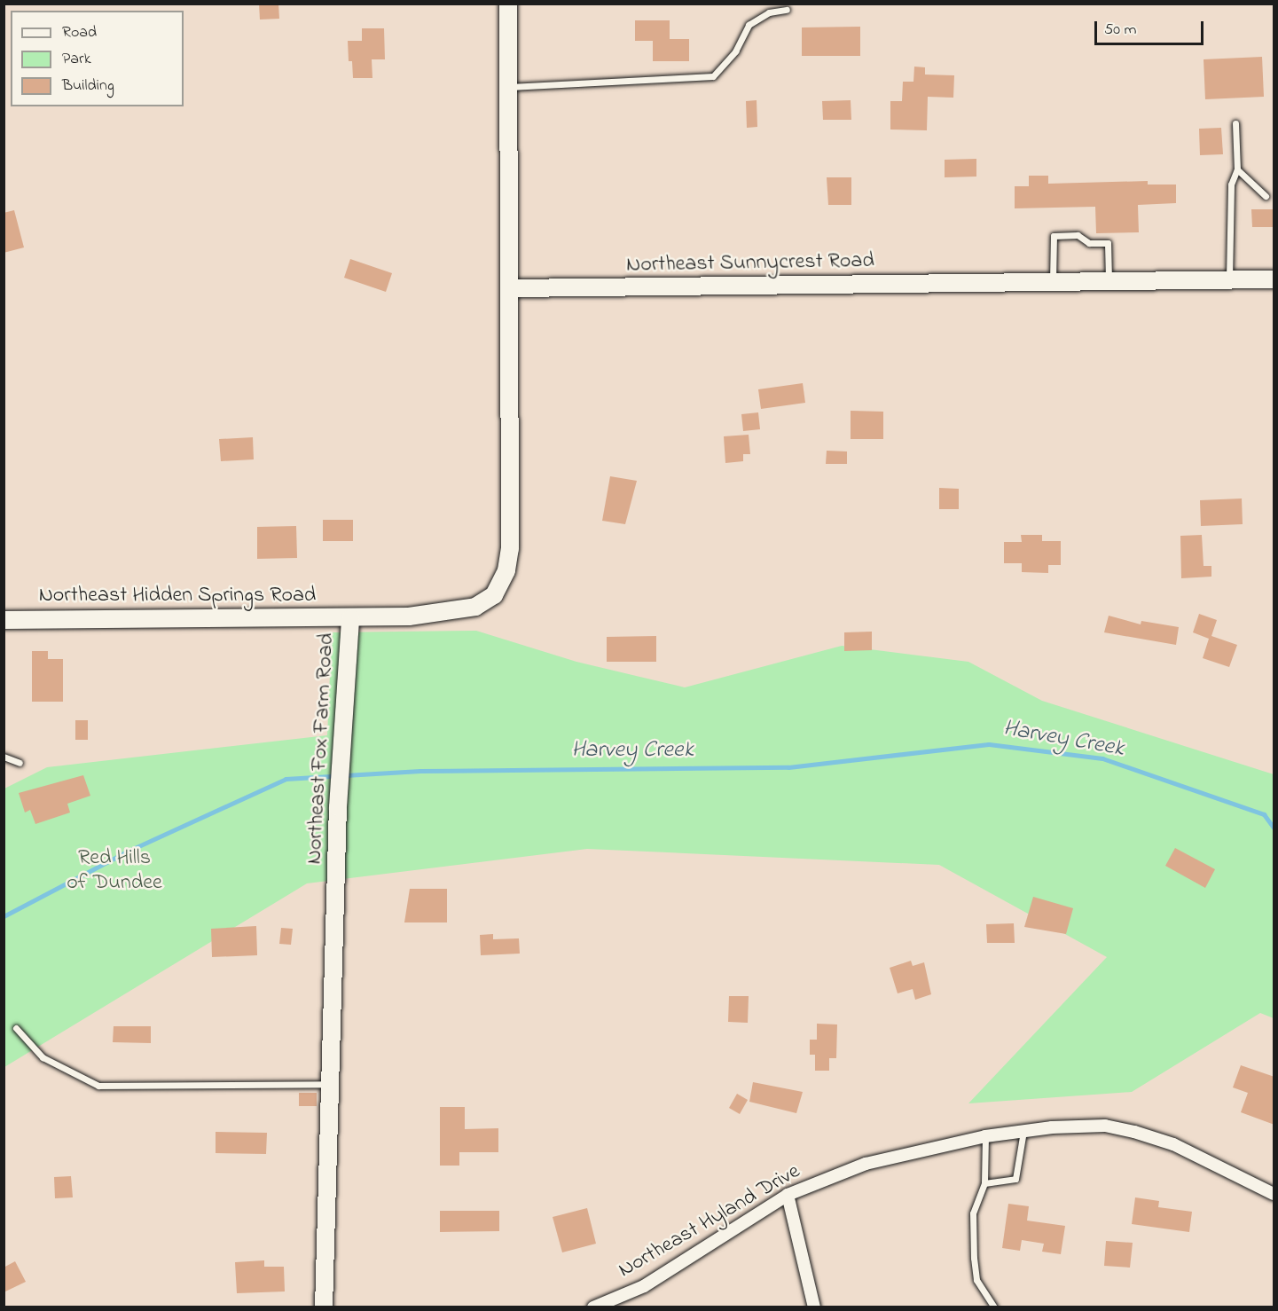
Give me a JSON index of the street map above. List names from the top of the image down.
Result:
{
  "streets": {
    "street": [
      "Northeast Sunnycrest Road",
      "Northeast Hidden Springs Road",
      "Northeast Fox Farm Road",
      "Northeast Hyland Drive"
    ]
  },
  "crossings": [
    ["Northeast Sunnycrest Road", "Northeast Fox Farm Road"],
    ["Northeast Hidden Springs Road", "Northeast Fox Farm Road"]
  ],
  "water": ["Harvey Creek"],
  "parks": ["Red Hills of Dundee"],
  "legend": ["Road", "Park", "Building"],
  "scale_bar": "50 m"
}
